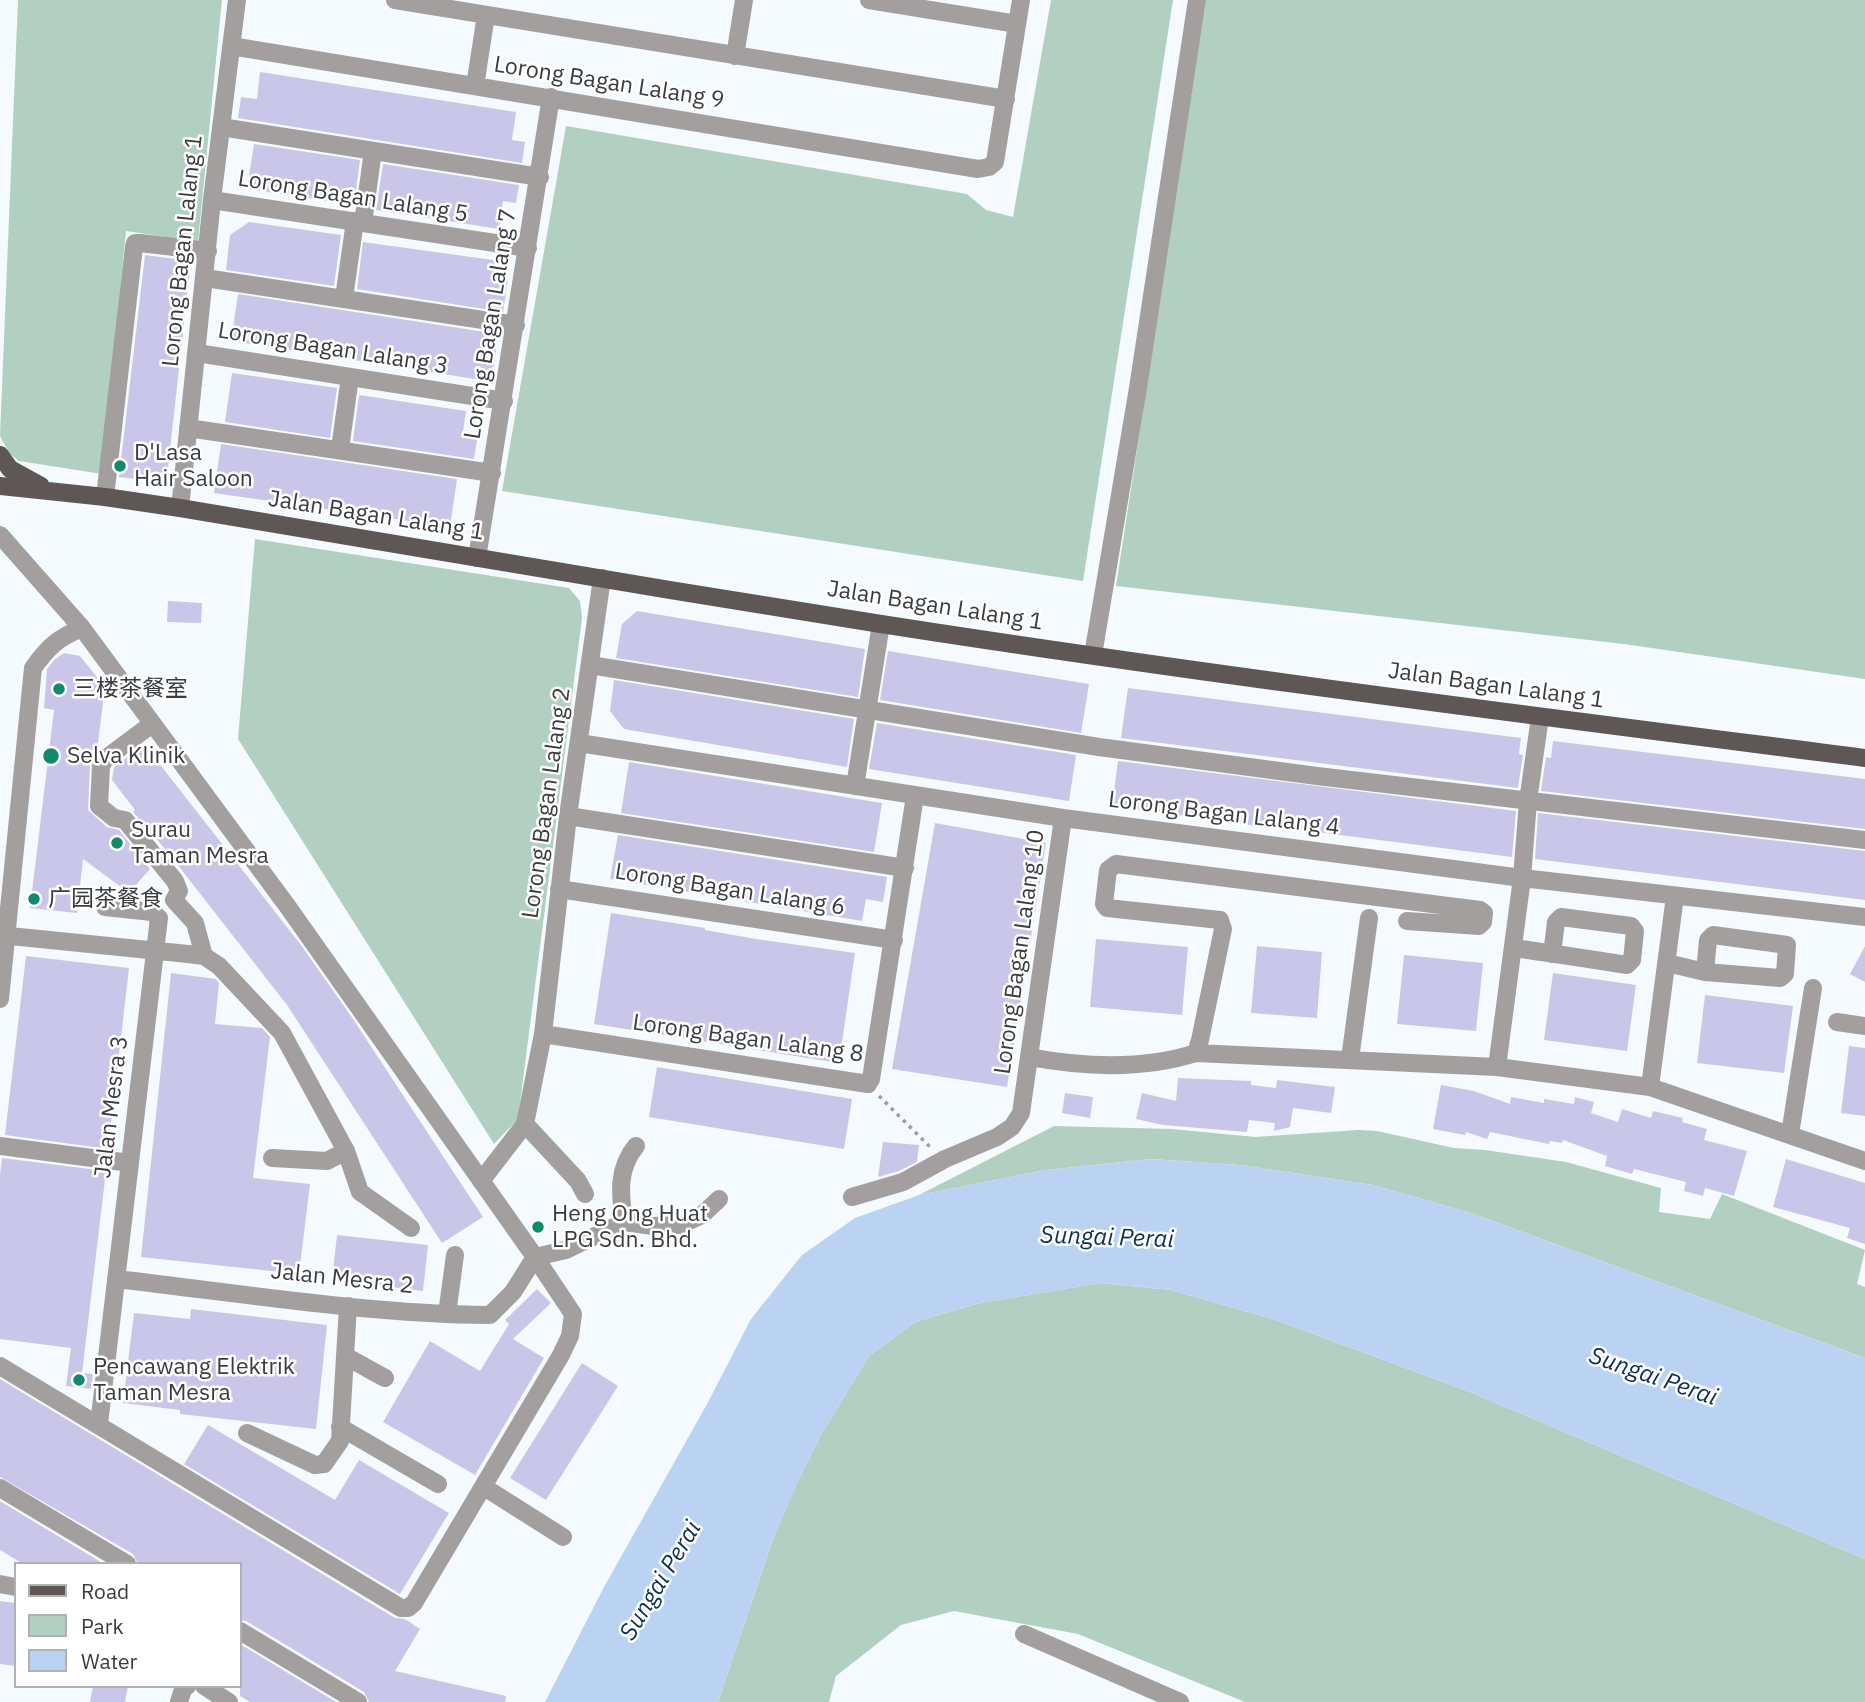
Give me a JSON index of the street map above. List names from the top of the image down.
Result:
{
  "streets": {
    "main road": ["Jalan Bagan Lalang 1"],
    "street": [
      "Lorong Bagan Lalang 9",
      "Lorong Bagan Lalang 5",
      "Lorong Bagan Lalang 1",
      "Lorong Bagan Lalang 7",
      "Lorong Bagan Lalang 3",
      "Lorong Bagan Lalang 2",
      "Lorong Bagan Lalang 4",
      "Lorong Bagan Lalang 6",
      "Lorong Bagan Lalang 10",
      "Lorong Bagan Lalang 8",
      "Jalan Mesra 3",
      "Jalan Mesra 2"
    ]
  },
  "crossings": [
    ["Lorong Bagan Lalang 9", "Lorong Bagan Lalang 1"],
    ["Lorong Bagan Lalang 9", "Lorong Bagan Lalang 7"],
    ["Lorong Bagan Lalang 5", "Lorong Bagan Lalang 1"],
    ["Lorong Bagan Lalang 5", "Lorong Bagan Lalang 7"],
    ["Lorong Bagan Lalang 1", "Lorong Bagan Lalang 3"],
    ["Lorong Bagan Lalang 1", "Jalan Bagan Lalang 1"],
    ["Lorong Bagan Lalang 7", "Lorong Bagan Lalang 3"],
    ["Lorong Bagan Lalang 7", "Jalan Bagan Lalang 1"],
    ["Jalan Bagan Lalang 1", "Lorong Bagan Lalang 2"],
    ["Lorong Bagan Lalang 2", "Lorong Bagan Lalang 4"],
    ["Lorong Bagan Lalang 2", "Lorong Bagan Lalang 6"],
    ["Lorong Bagan Lalang 2", "Lorong Bagan Lalang 8"],
    ["Lorong Bagan Lalang 4", "Lorong Bagan Lalang 10"],
    ["Lorong Bagan Lalang 4", "Lorong Bagan Lalang 8"],
    ["Lorong Bagan Lalang 6", "Lorong Bagan Lalang 8"],
    ["Jalan Mesra 3", "Jalan Mesra 2"]
  ],
  "water": ["Sungai Perai"],
  "places": [
    "D'Lasa Hair Saloon",
    "三楼茶餐室",
    "Selva Klinik",
    "Surau Taman Mesra",
    "广园茶餐食",
    "Heng Ong Huat LPG Sdn. Bhd.",
    "Pencawang Elektrik Taman Mesra"
  ],
  "legend": ["Road", "Park", "Water"]
}
